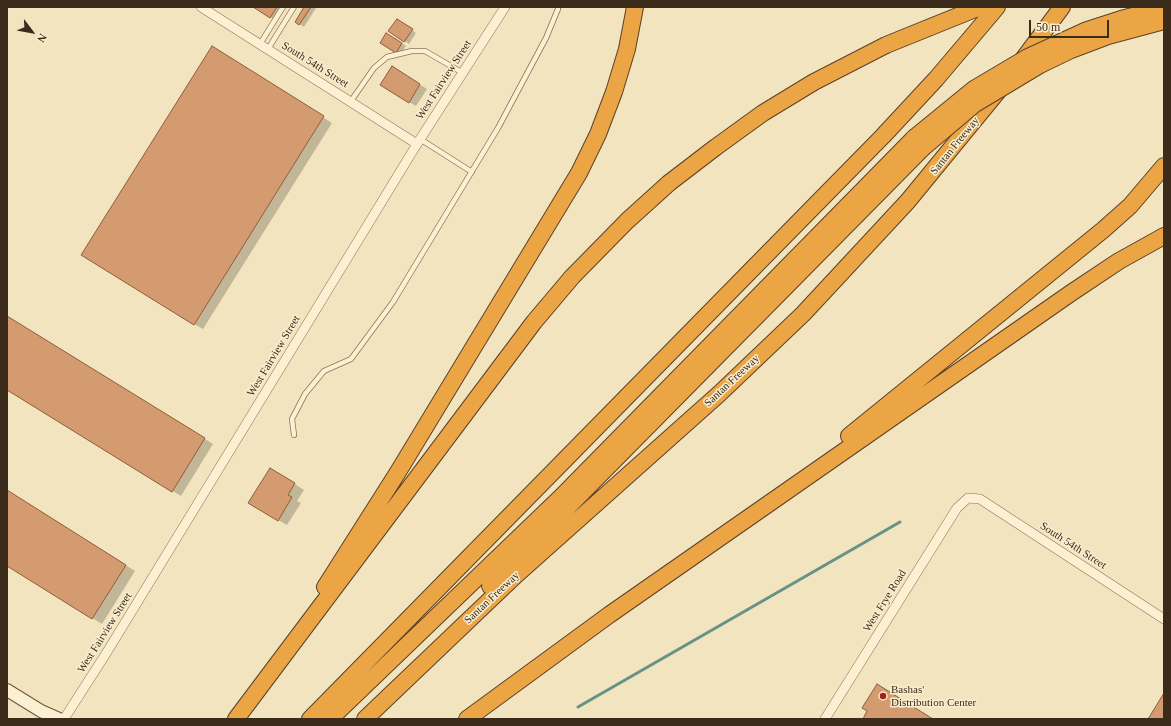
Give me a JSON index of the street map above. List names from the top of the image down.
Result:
{
  "streets": {
    "highway": ["Santan Freeway"],
    "street": ["South 54th Street", "West Fairview Street", "West Frye Road"]
  },
  "crossings": [
    ["South 54th Street", "West Fairview Street"],
    ["South 54th Street", "West Frye Road"]
  ],
  "places": ["Bashas' Distribution Center"],
  "scale_bar": "50 m",
  "north": "bottom right"
}
